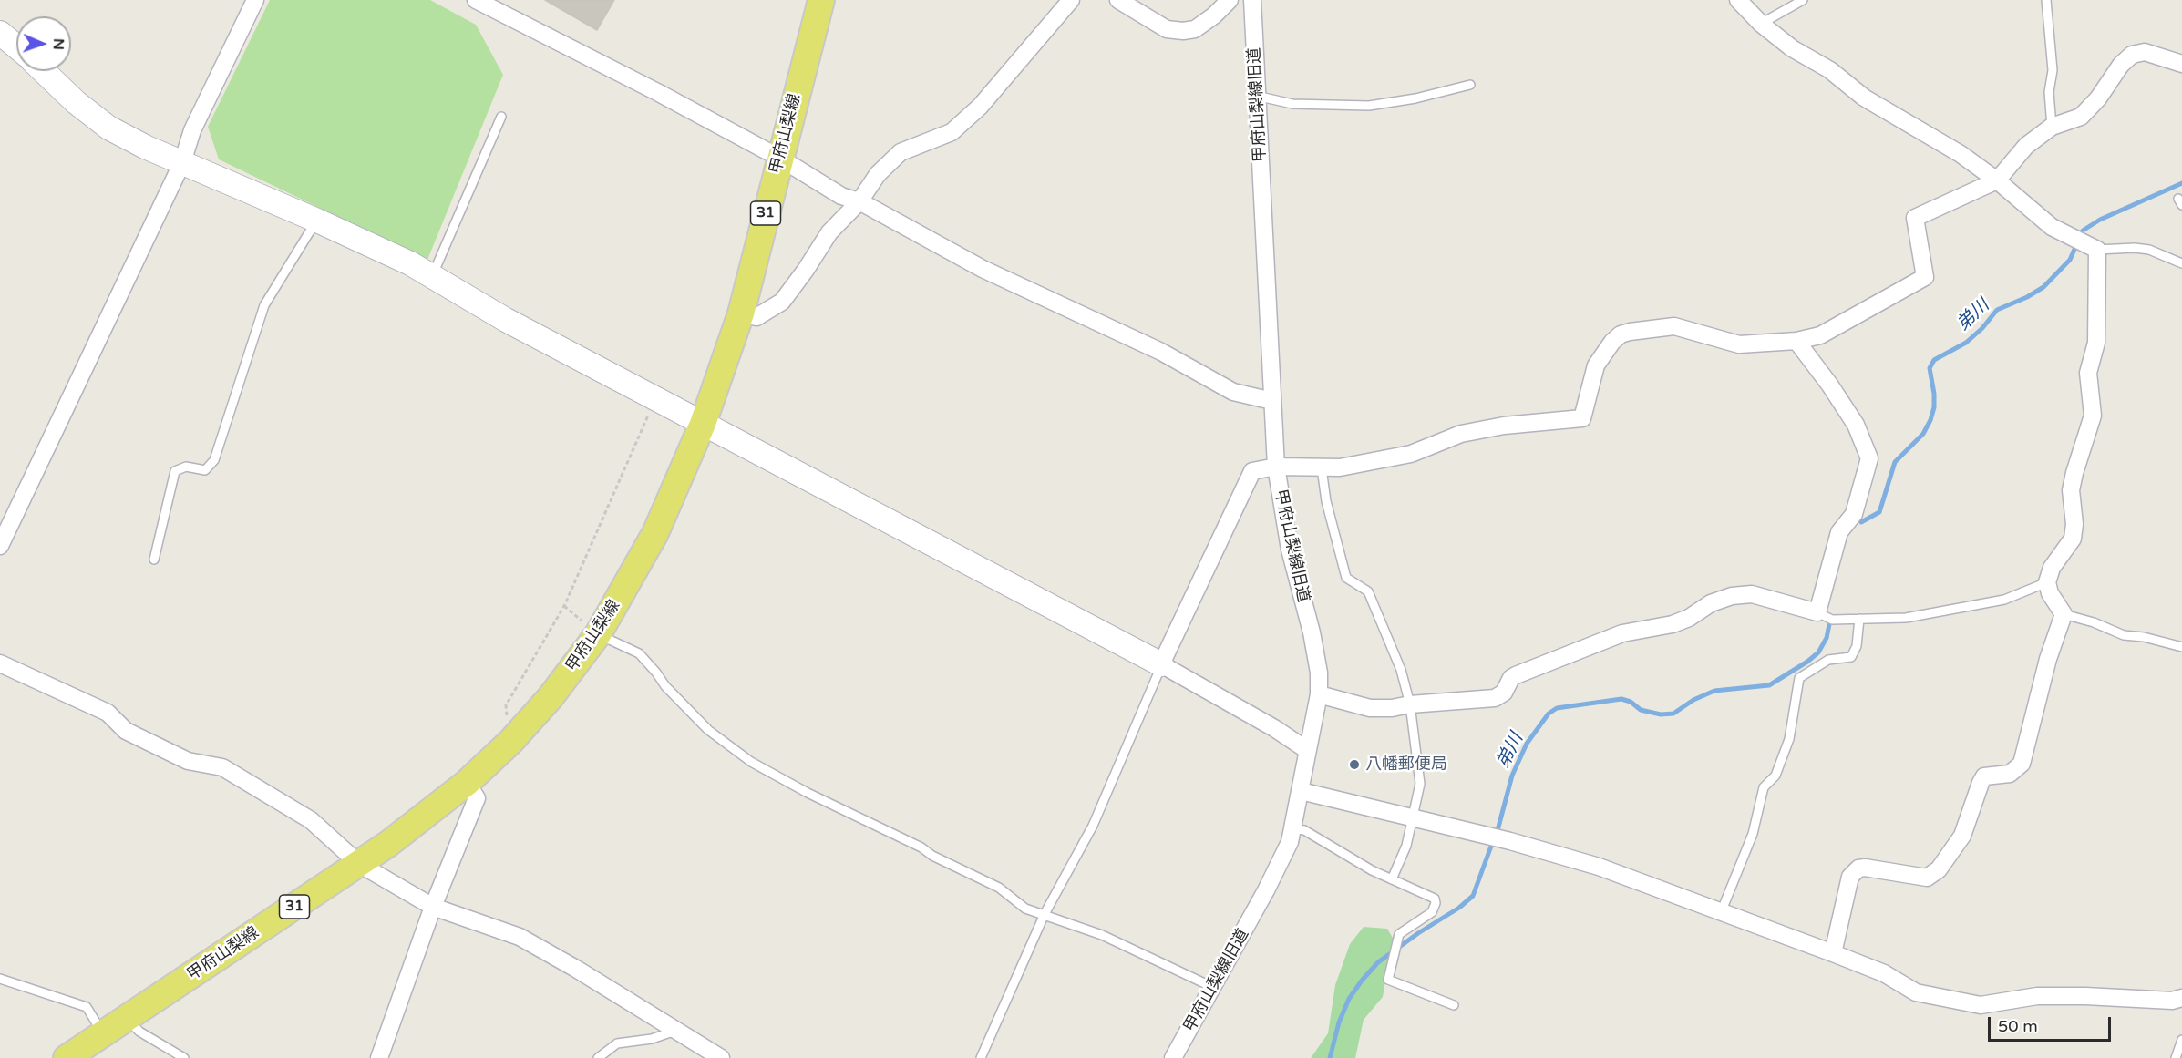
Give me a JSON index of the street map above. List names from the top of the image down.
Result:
{
  "streets": {
    "main road": ["甲府山梨線", "31"],
    "street": ["甲府山梨線旧道"]
  },
  "water": ["弟川"],
  "places": ["八幡郵便局"],
  "scale_bar": "50 m",
  "north": "right"
}
